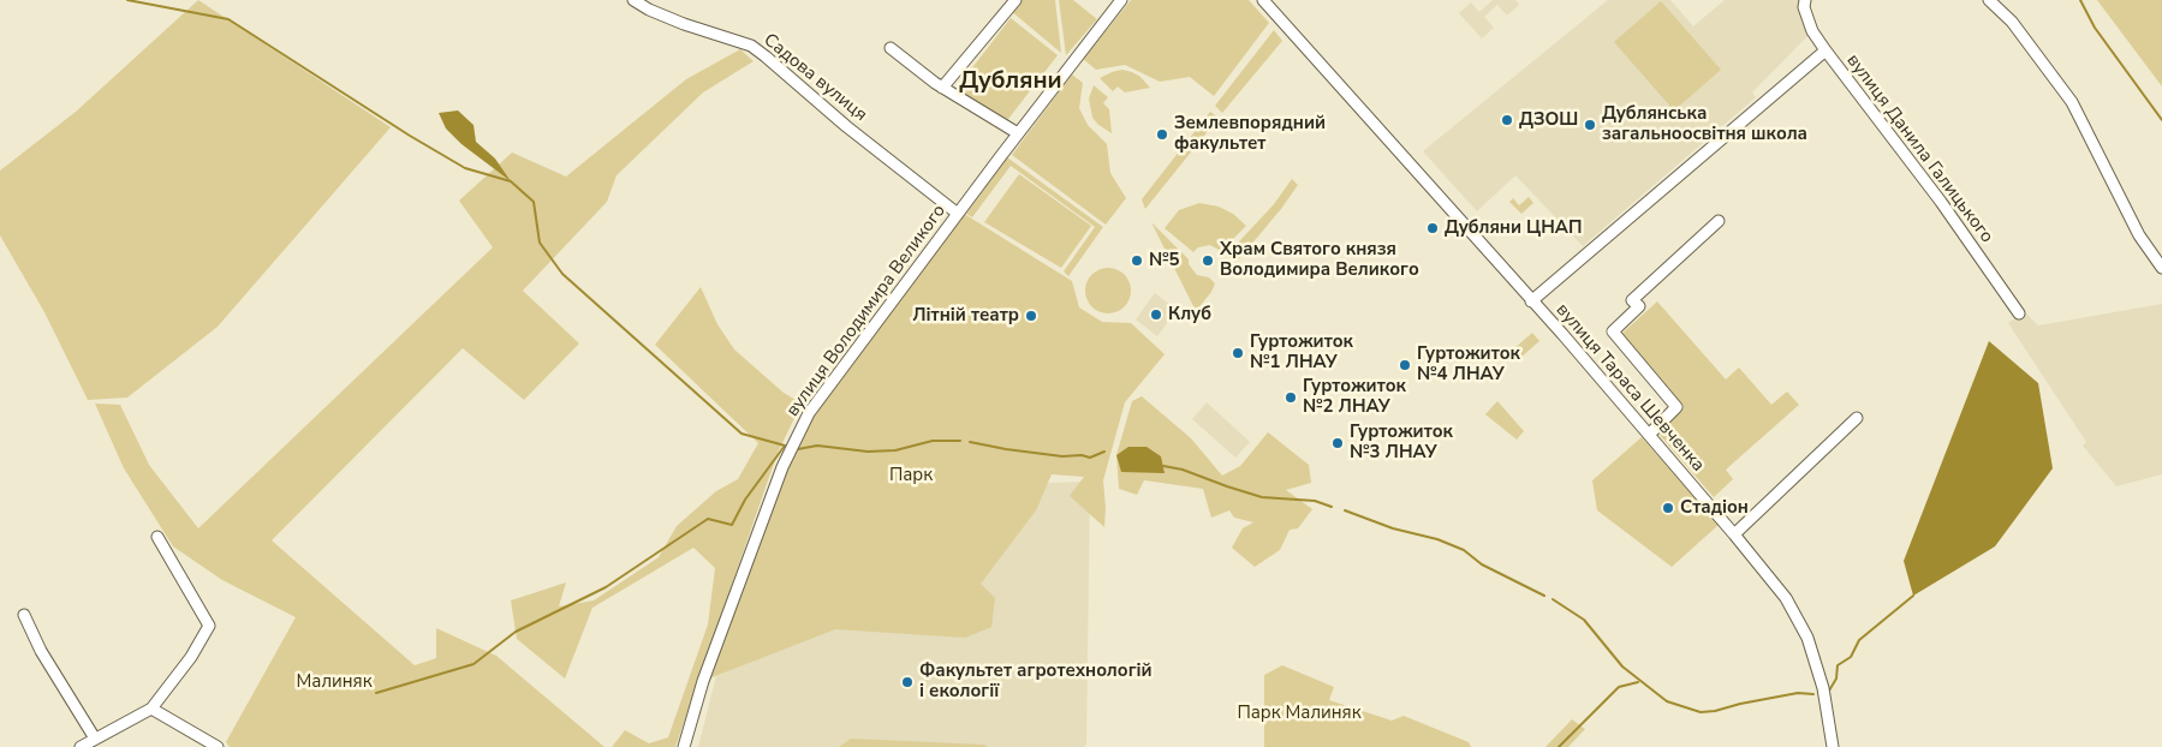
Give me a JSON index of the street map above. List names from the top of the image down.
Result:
{
  "streets": {
    "street": [
      "Садова вулиця",
      "вулиця Данила Галицького",
      "вулиця Володимира Великого",
      "вулиця Тараса Шевченка"
    ]
  },
  "crossings": [
    ["Садова вулиця", "вулиця Володимира Великого"],
    ["вулиця Данила Галицького", "вулиця Тараса Шевченка"]
  ],
  "districts": ["Дубляни"],
  "parks": ["Парк", "Малиняк", "Парк Малиняк"],
  "places": [
    "ДЗОШ",
    "Дублянська загальноосвітня школа",
    "Землевпорядний факультет",
    "Дубляни ЦНАП",
    "№5",
    "Храм Святого князя Володимира Великого",
    "Клуб",
    "Літній театр",
    "Гуртожиток №1 ЛНАУ",
    "Гуртожиток №4 ЛНАУ",
    "Гуртожиток №2 ЛНАУ",
    "Гуртожиток №3 ЛНАУ",
    "Стадіон",
    "Факультет агротехнологій і екології"
  ]
}
